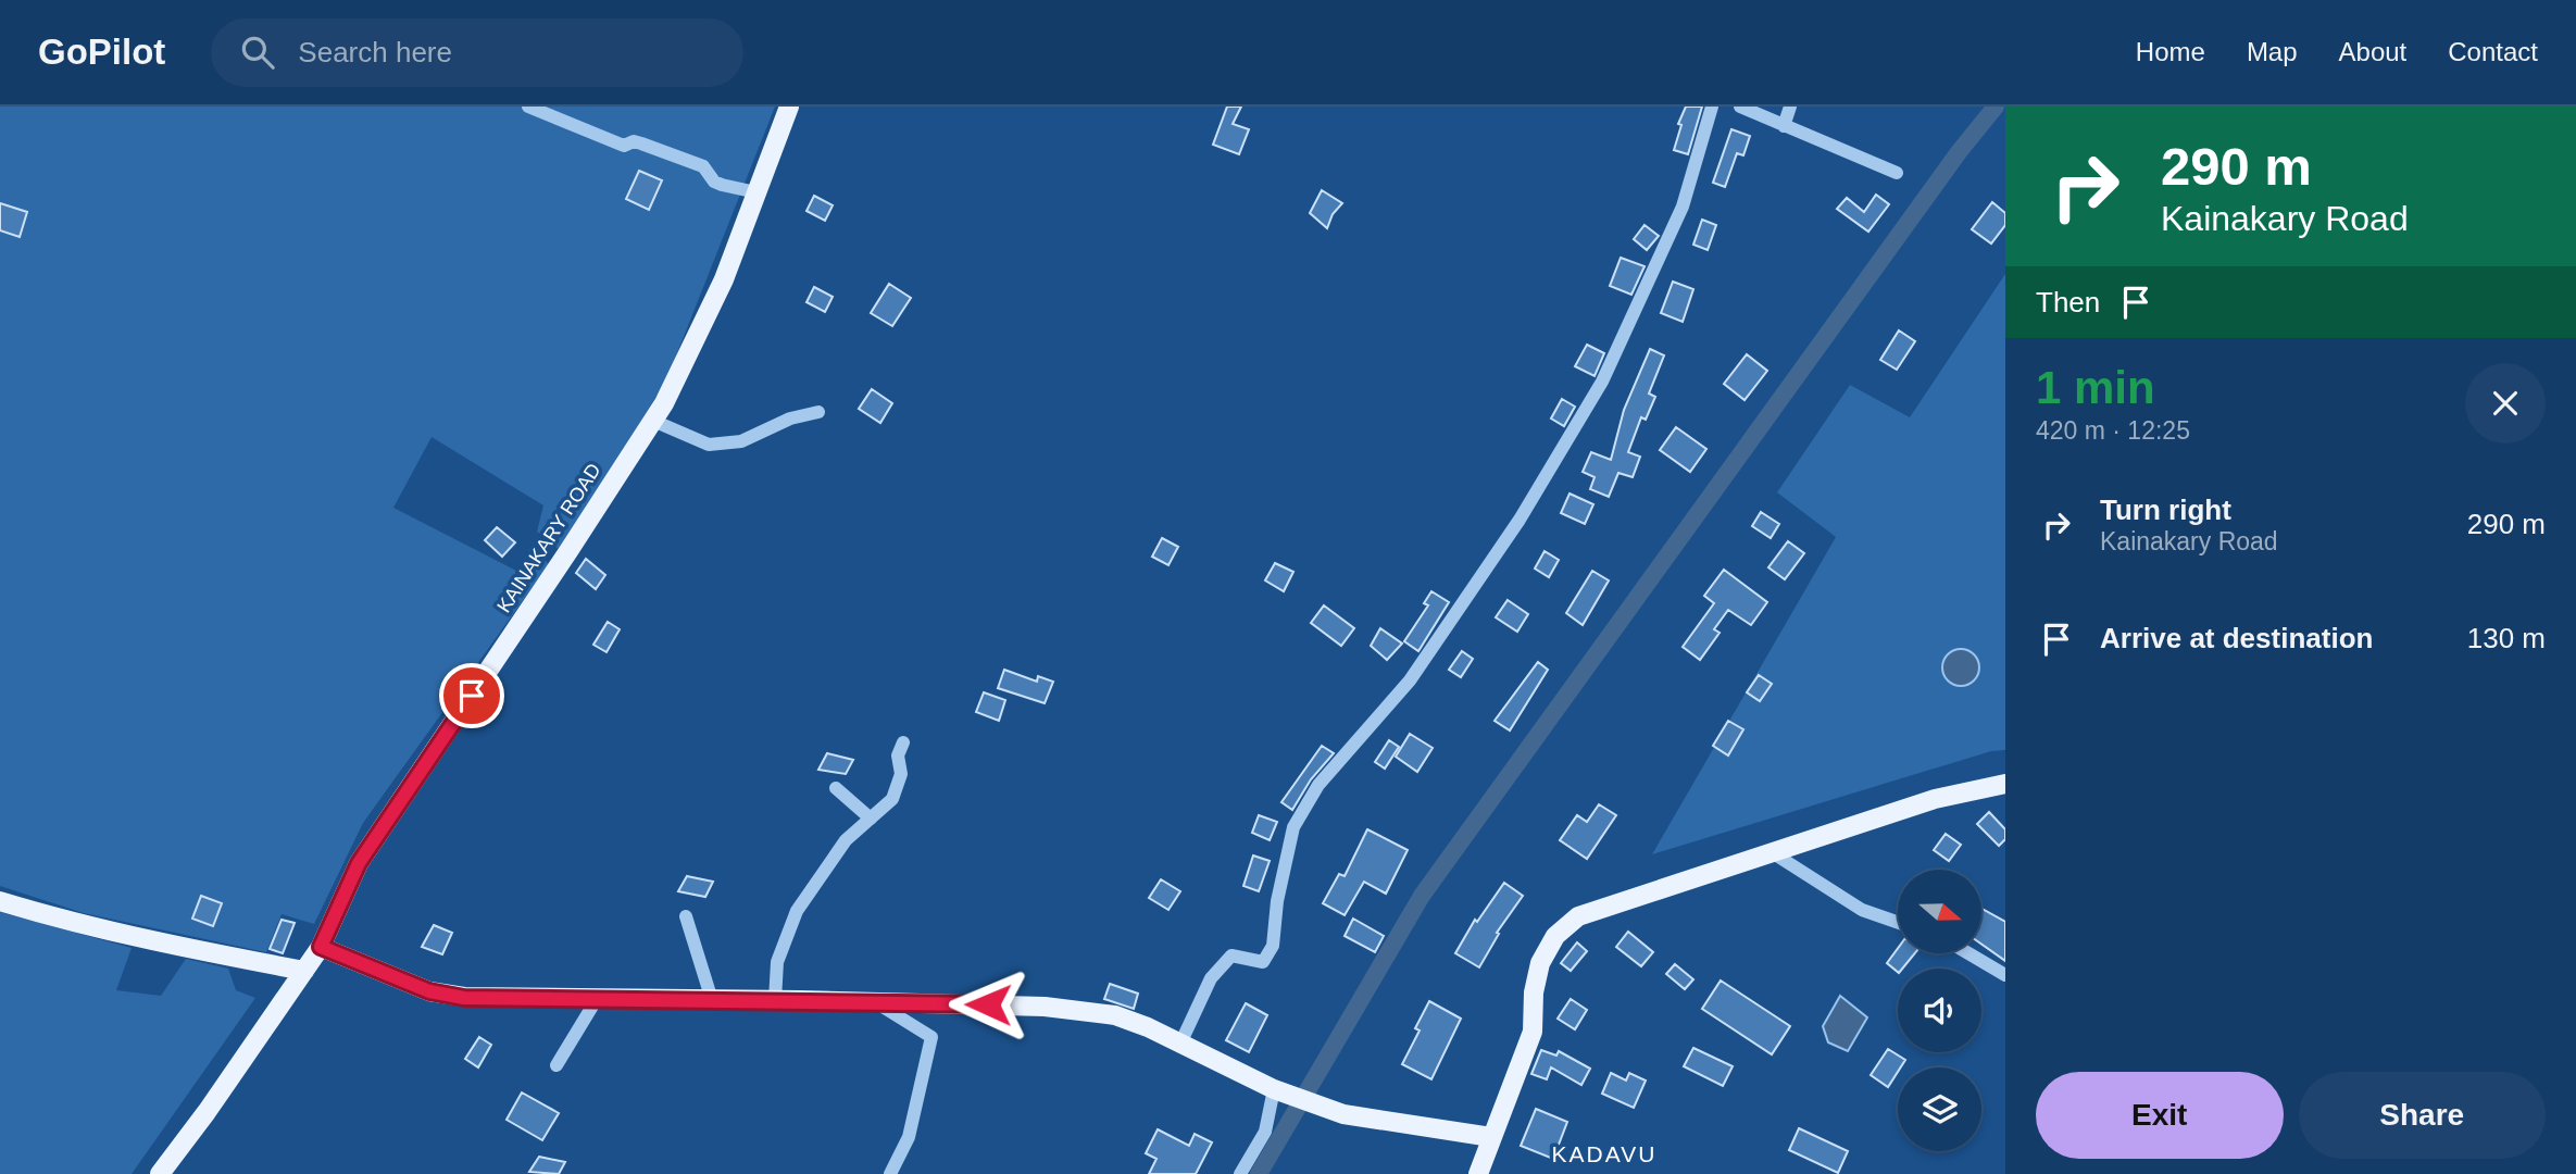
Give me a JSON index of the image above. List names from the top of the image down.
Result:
{
  "streets": {
    "main road": ["KAINAKARY ROAD"]
  },
  "districts": ["KADAVU"],
  "north": "right",
  "page": {
    "header": "GoPilot",
    "search": "Search here",
    "nav": [
      "Home",
      "Map",
      "About",
      "Contact"
    ],
    "turn": ["290 m", "Kainakary Road"],
    "then": "Then",
    "heading": ["1 min", "420 m · 12:25"],
    "list": [
      {
        "name": "Turn right",
        "note": "Kainakary Road",
        "value": "290 m"
      },
      {
        "name": "Arrive at destination",
        "value": "130 m"
      }
    ],
    "buttons": ["Exit", "Share"]
  }
}
